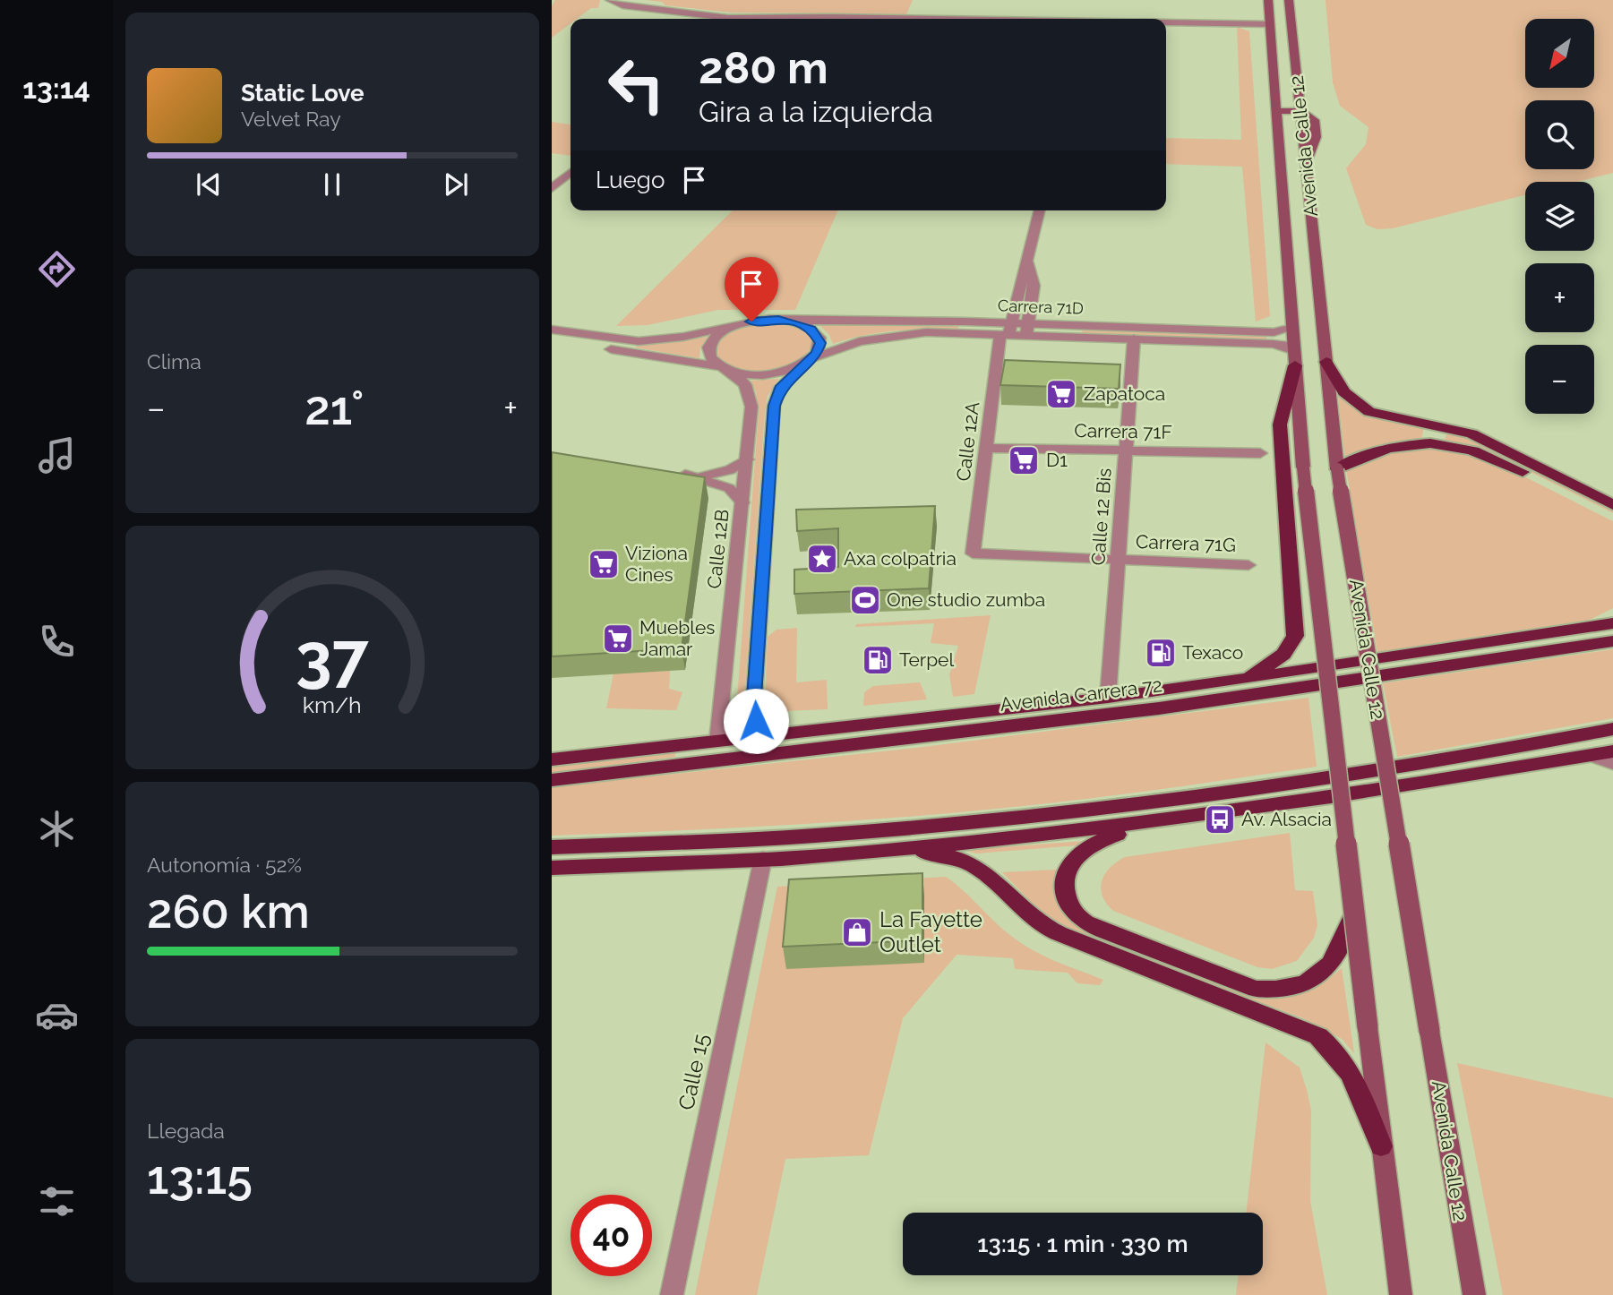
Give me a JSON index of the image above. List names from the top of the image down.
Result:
{
  "streets": {
    "highway": ["Avenida Carrera 72"],
    "main road": ["Avenida Calle 12"],
    "street": [
      "Carrera 71D",
      "Carrera 71F",
      "Calle 12A",
      "Calle 12 Bis",
      "Carrera 71G",
      "Calle 12B",
      "Calle 15"
    ]
  },
  "crossings": [
    ["Avenida Calle 12", "Carrera 71D"],
    ["Carrera 71D", "Calle 12A"],
    ["Carrera 71D", "Calle 12 Bis"],
    ["Carrera 71D", "Calle 12B"],
    ["Carrera 71F", "Calle 12A"],
    ["Carrera 71F", "Calle 12 Bis"],
    ["Calle 12A", "Carrera 71G"],
    ["Calle 12 Bis", "Carrera 71G"],
    ["Calle 12 Bis", "Avenida Carrera 72"],
    ["Calle 12B", "Avenida Carrera 72"]
  ],
  "places": {
    "supermarket": [
      "Zapatoca",
      "D1",
      "Viziona Cines",
      "Muebles Jamar"
    ],
    "place": ["Axa colpatria"],
    "sports": ["One studio zumba"],
    "fuel station": ["Texaco", "Terpel"],
    "bus stop": ["Av. Alsacia"],
    "shop": ["La Fayette Outlet"]
  },
  "north": "bottom left",
  "page": {
    "tabs": "13:14",
    "map_buttons": ["+", "−"],
    "turn": ["280 m", "Gira a la izquierda"],
    "song": ["Static Love", "Velvet Ray"],
    "then": "Luego",
    "tile": [
      "Clima",
      ["Autonomía · 52%", "260 km"],
      ["Llegada", "13:15"]
    ],
    "heat": ["−", "21°", "+"],
    "limit": "40",
    "trip": "13:15 · 1 min · 330 m",
    "gauge": ["37", "km/h"]
  }
}
